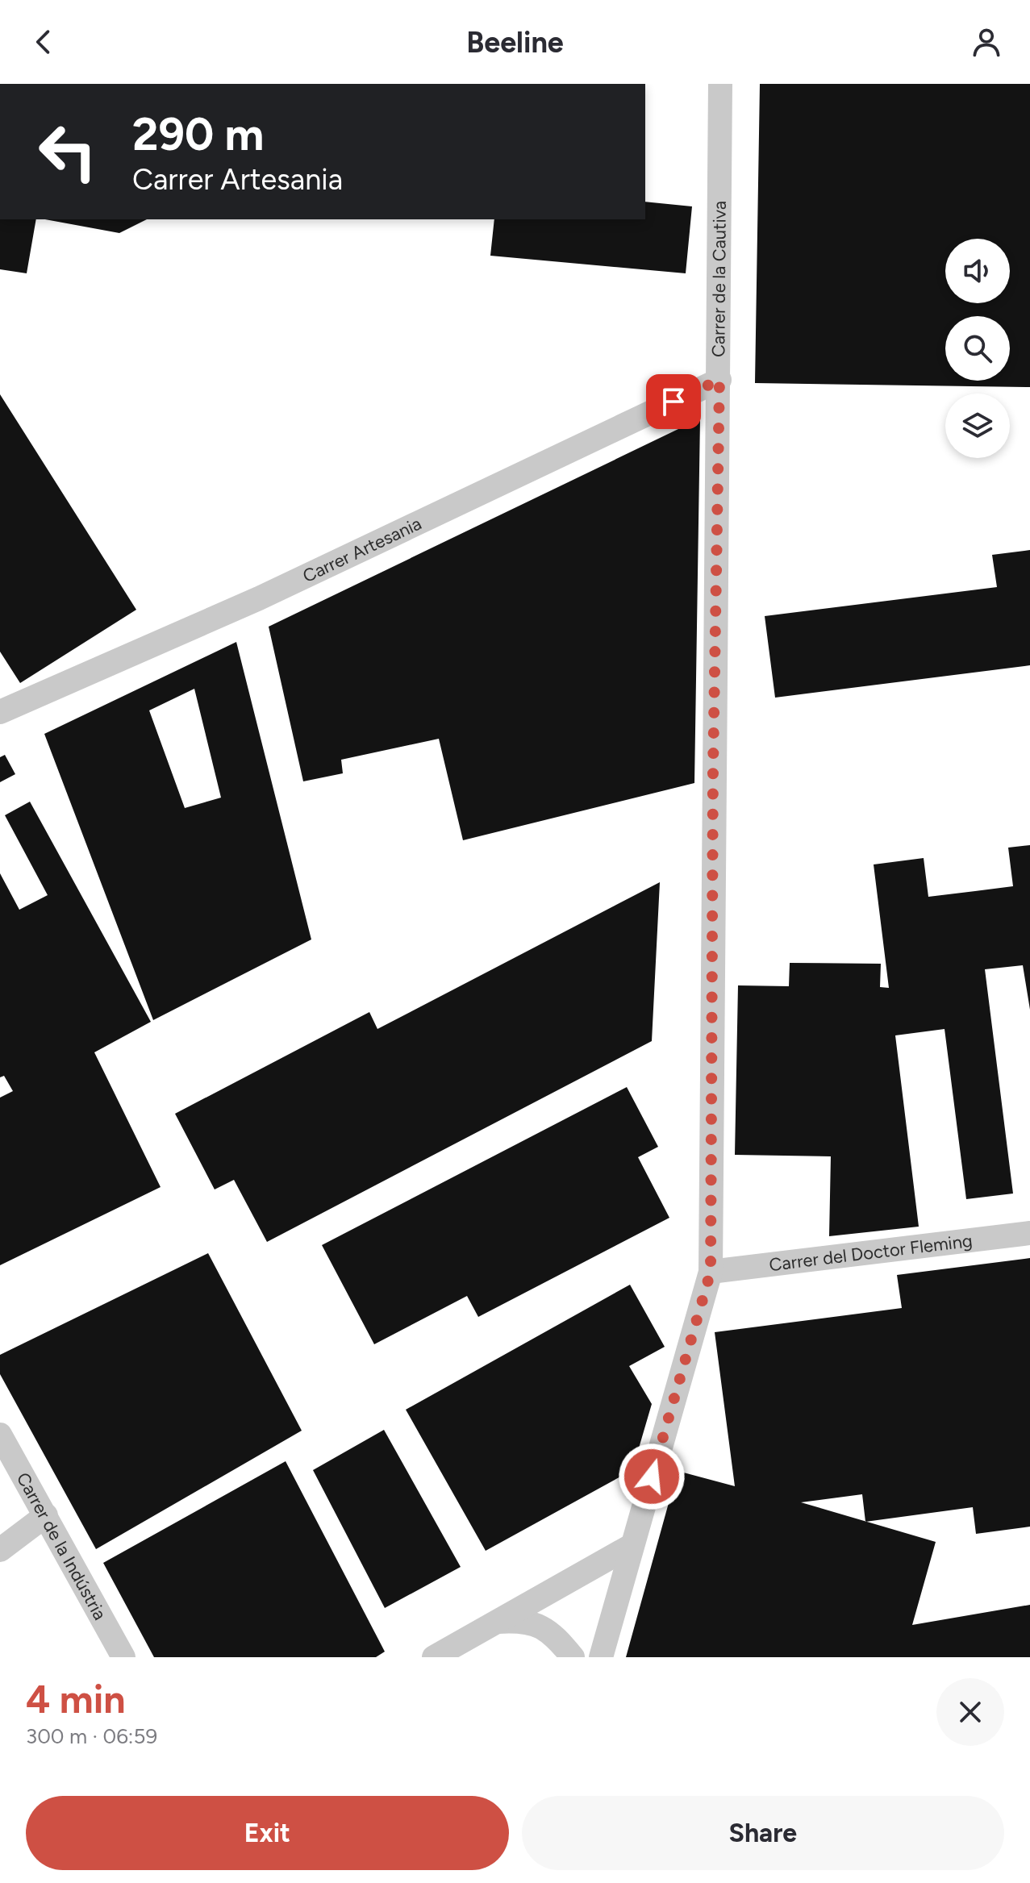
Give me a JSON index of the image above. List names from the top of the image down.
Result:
{
  "streets": {
    "street": [
      "Carrer de la Cautiva",
      "Carrer Artesania",
      "Carrer del Doctor Fleming",
      "Carrer de la Indústria"
    ]
  },
  "crossings": [
    ["Carrer de la Cautiva", "Carrer Artesania"],
    ["Carrer de la Cautiva", "Carrer del Doctor Fleming"]
  ],
  "page": {
    "header": "Beeline",
    "turn": ["290 m", "Carrer Artesania"],
    "heading": ["4 min", "300 m · 06:59"],
    "buttons": ["Exit", "Share"]
  }
}
